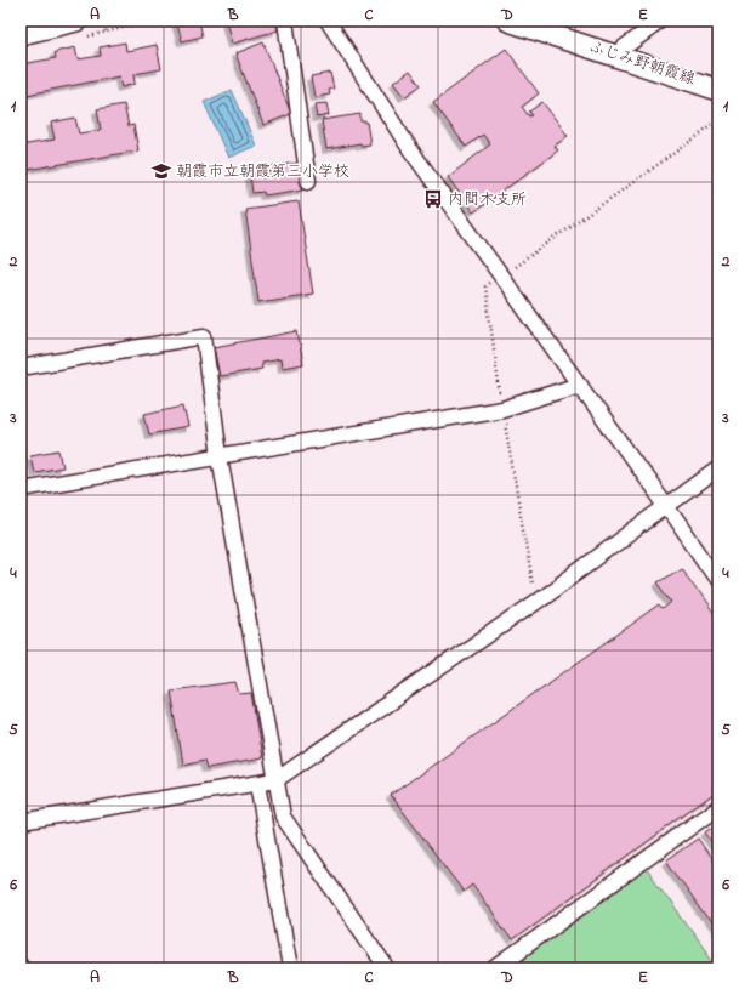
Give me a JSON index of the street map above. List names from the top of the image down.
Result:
{
  "streets": {
    "main road": ["ふじみ野朝霞線"]
  },
  "places": {
    "school or university": ["朝霞市立朝霞第三小学校"],
    "bus stop": ["内間木支所"]
  },
  "grid": {
    "columns": [
      "A",
      "B",
      "C",
      "D",
      "E"
    ],
    "rows": [
      "1",
      "2",
      "3",
      "4",
      "5",
      "6"
    ]
  }
}
